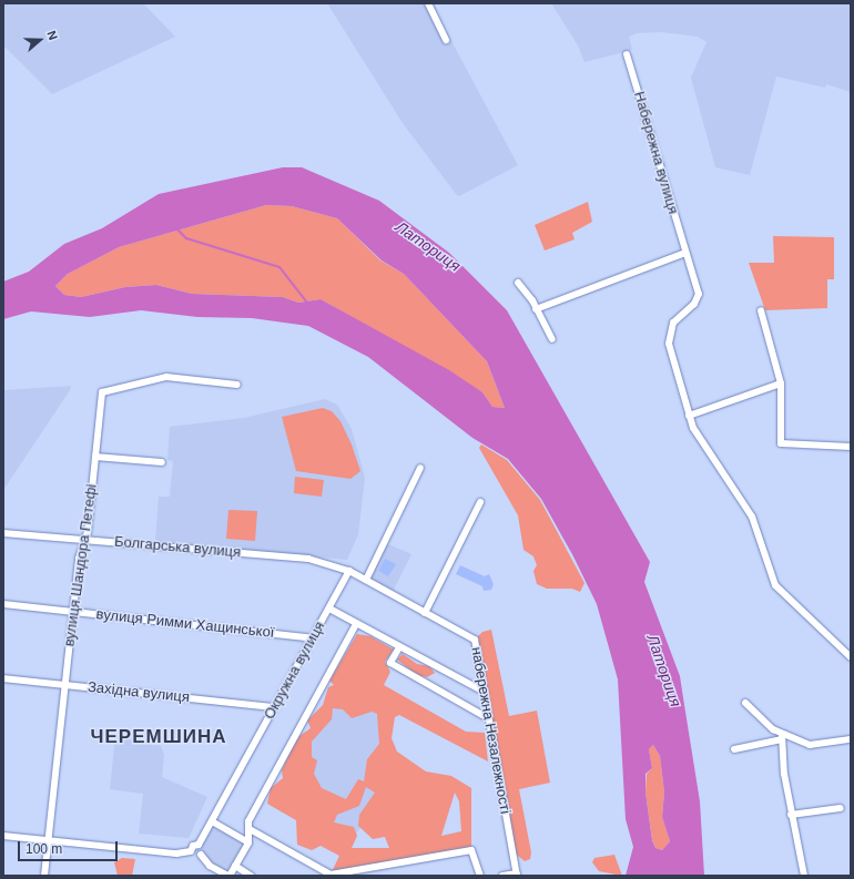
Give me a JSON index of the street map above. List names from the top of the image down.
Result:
{
  "streets": {
    "street": [
      "Набережна вулиця",
      "Болгарська вулиця",
      "вулиця Шандора Петефі",
      "вулиця Римми Хащинської",
      "Окружна вулиця",
      "Західна вулиця",
      "набережна Незалежності"
    ]
  },
  "crossings": [
    ["Болгарська вулиця", "вулиця Шандора Петефі"],
    ["Болгарська вулиця", "Окружна вулиця"],
    ["вулиця Шандора Петефі", "вулиця Римми Хащинської"],
    ["вулиця Шандора Петефі", "Західна вулиця"],
    ["вулиця Римми Хащинської", "Окружна вулиця"],
    ["Окружна вулиця", "Західна вулиця"]
  ],
  "districts": ["ЧЕРЕМШИНА"],
  "water": ["Латориця"],
  "scale_bar": "100 m",
  "north": "right"
}
